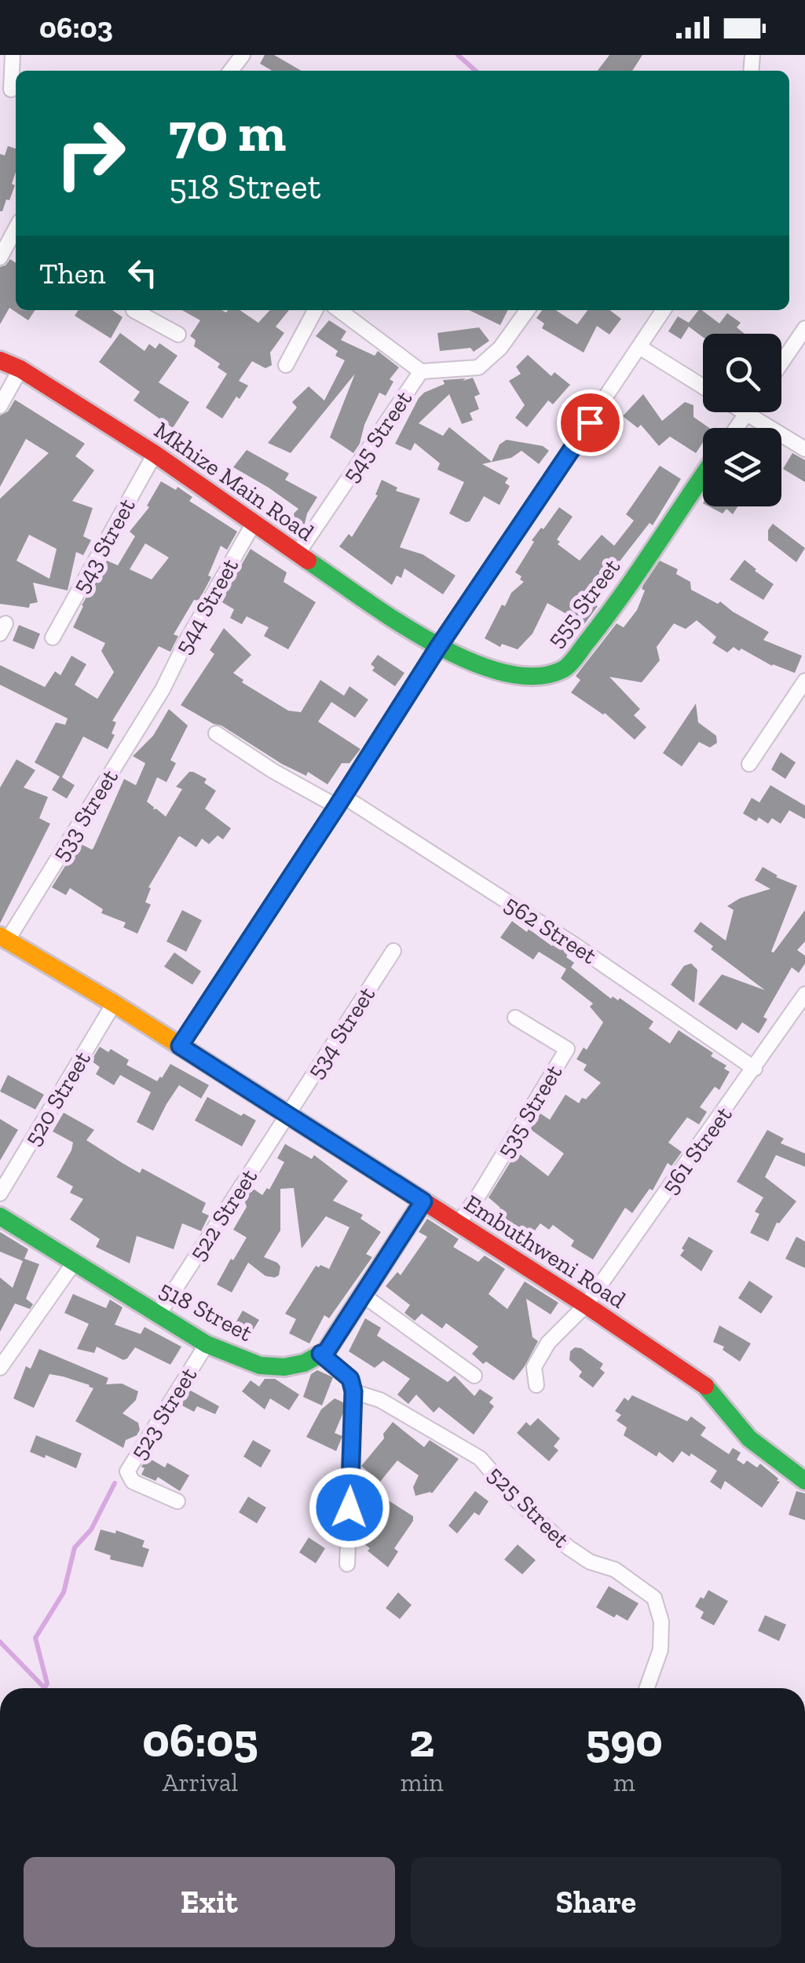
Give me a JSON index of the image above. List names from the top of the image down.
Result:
{
  "streets": {
    "street": [
      "545 Street",
      "Mkhize Main Road",
      "543 Street",
      "555 Street",
      "544 Street",
      "533 Street",
      "562 Street",
      "534 Street",
      "520 Street",
      "535 Street",
      "561 Street",
      "522 Street",
      "Embuthweni Road",
      "518 Street",
      "523 Street",
      "525 Street"
    ]
  },
  "crossings": [
    ["545 Street", "Mkhize Main Road"],
    ["Mkhize Main Road", "543 Street"],
    ["Mkhize Main Road", "555 Street"],
    ["Mkhize Main Road", "544 Street"],
    ["544 Street", "533 Street"],
    ["533 Street", "Embuthweni Road"],
    ["562 Street", "561 Street"],
    ["534 Street", "522 Street"],
    ["534 Street", "Embuthweni Road"],
    ["520 Street", "Embuthweni Road"],
    ["535 Street", "Embuthweni Road"],
    ["561 Street", "Embuthweni Road"],
    ["522 Street", "Embuthweni Road"],
    ["522 Street", "518 Street"],
    ["518 Street", "523 Street"]
  ],
  "page": {
    "status": "06:03",
    "turn": ["70 m", "518 Street"],
    "then": "Then",
    "eta": [
      "06:05",
      "Arrival",
      "2",
      "min",
      "590",
      "m"
    ],
    "buttons": ["Exit", "Share"]
  }
}
